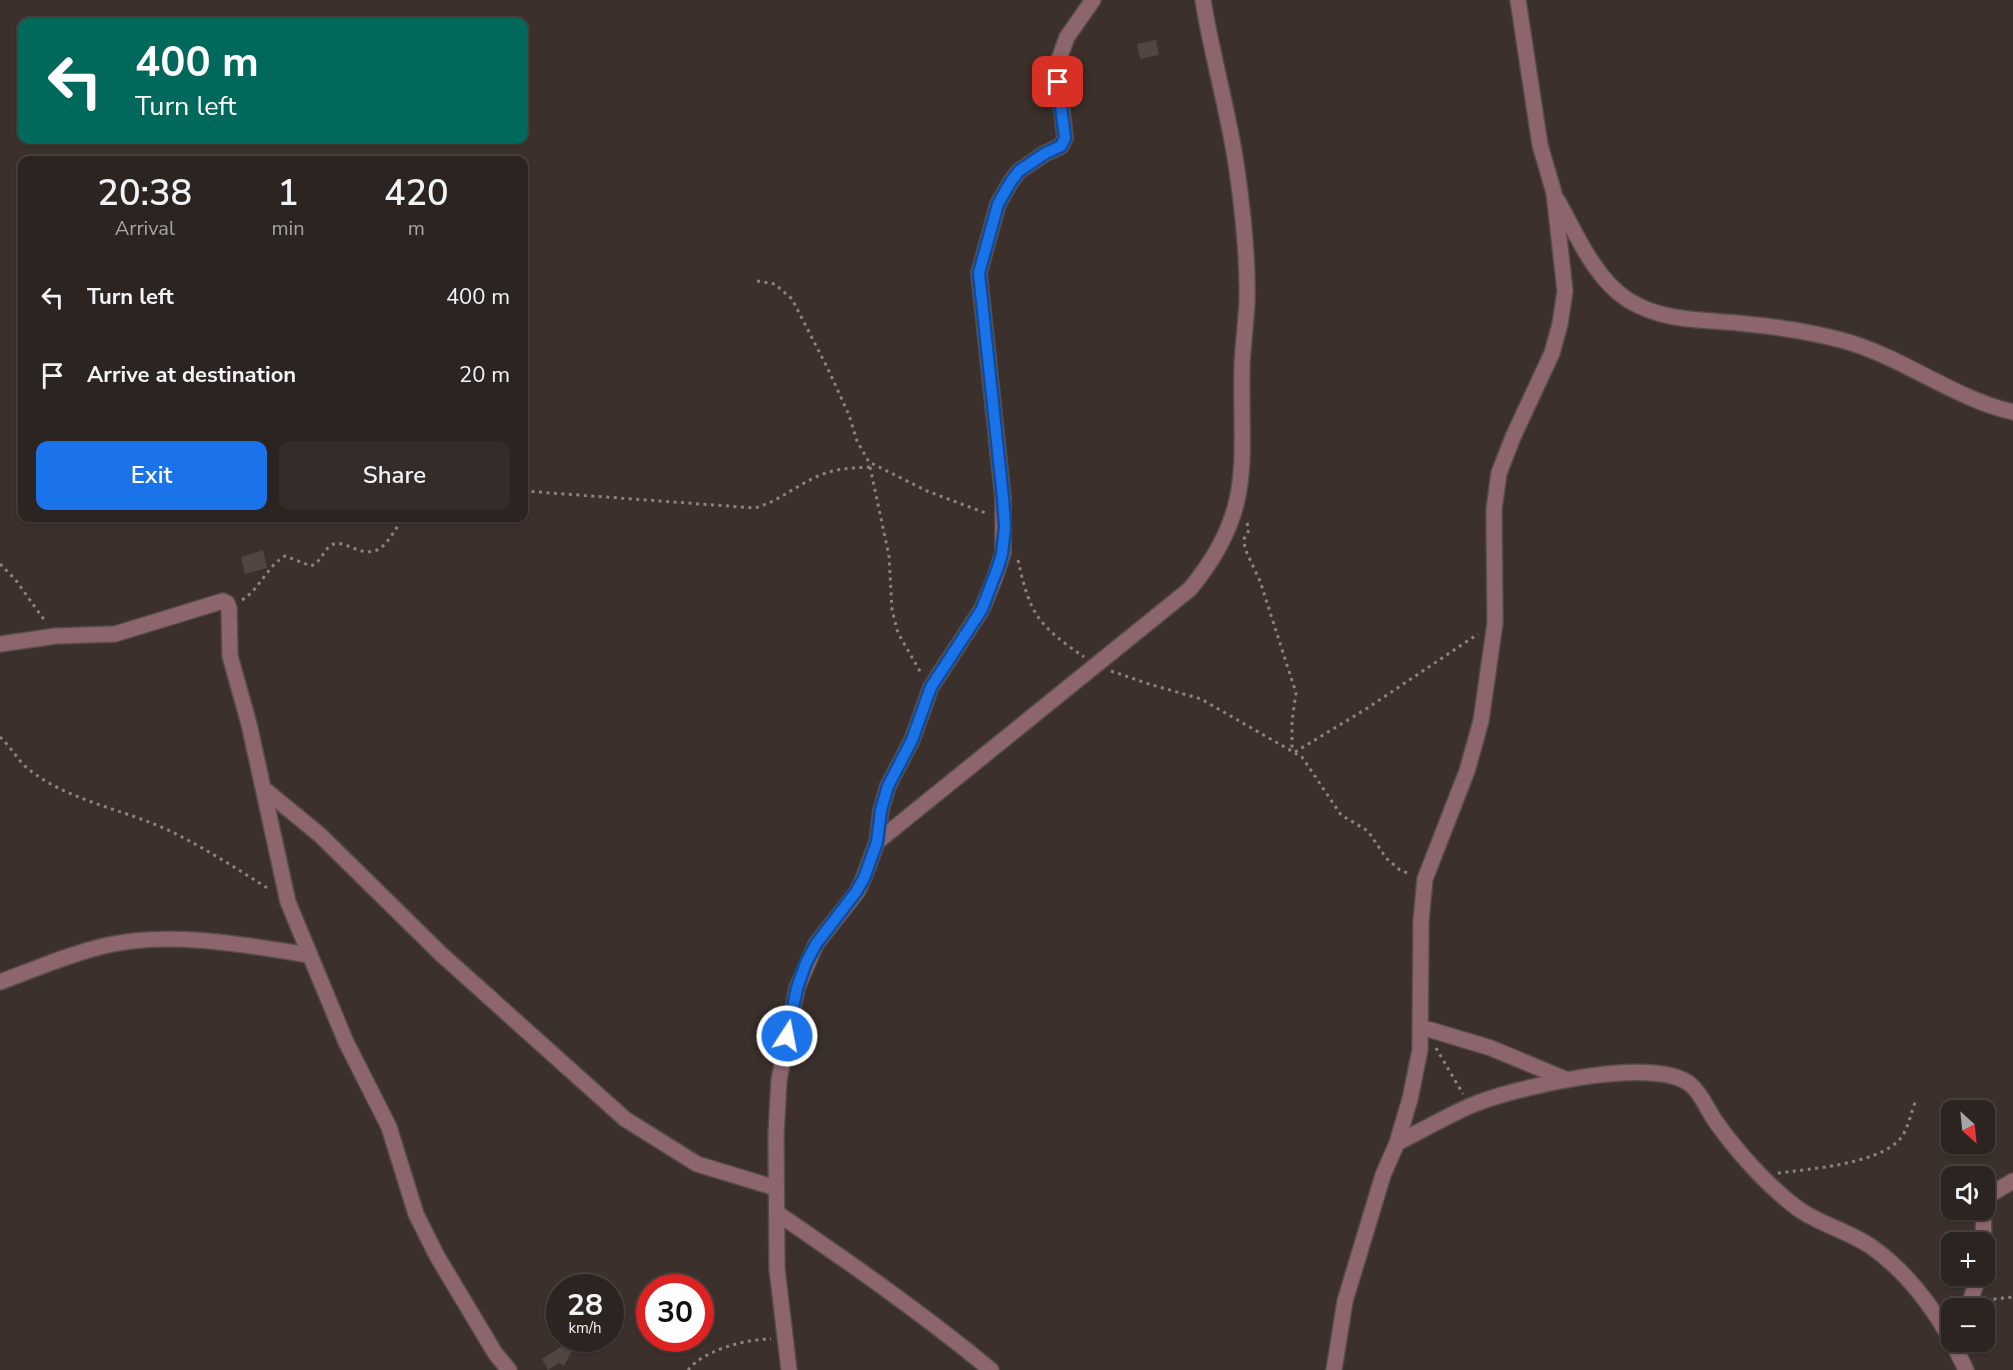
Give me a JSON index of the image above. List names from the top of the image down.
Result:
{
  "north": "bottom right",
  "page": {
    "turn": ["400 m", "Turn left"],
    "eta": [
      "20:38",
      "Arrival",
      "1",
      "min",
      "420",
      "m"
    ],
    "list": [
      {
        "name": "Turn left",
        "value": "400 m"
      },
      {
        "name": "Arrive at destination",
        "value": "20 m"
      }
    ],
    "buttons": ["Exit", "Share"],
    "map_buttons": ["+", "−"],
    "speed": "28 km/h",
    "limit": "30"
  }
}
